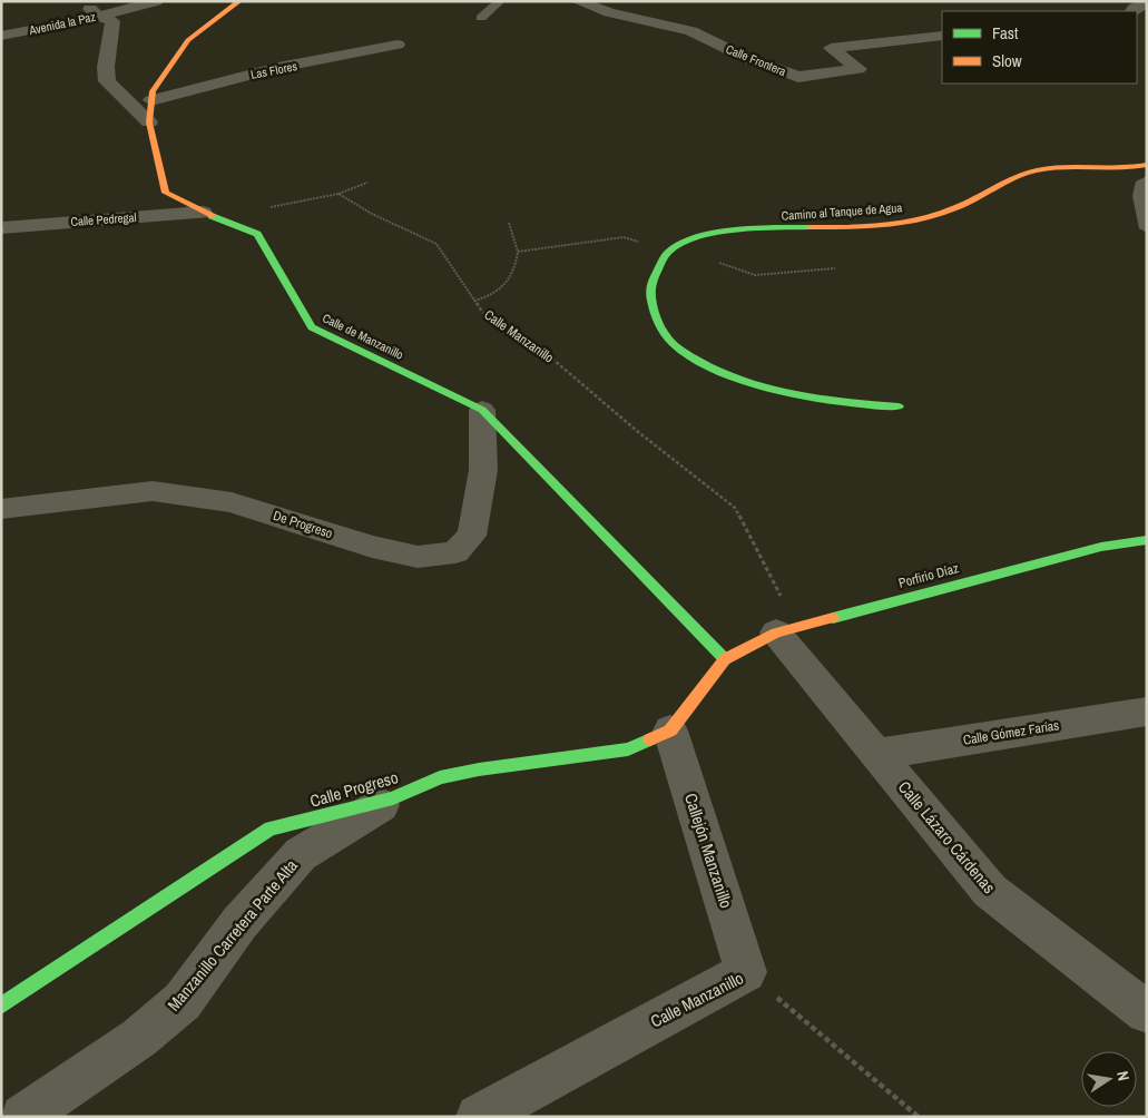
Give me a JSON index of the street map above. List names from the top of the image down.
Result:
{
  "streets": {
    "street": [
      "Avenida la Paz",
      "Calle Frontera",
      "Las Flores",
      "Camino al Tanque de Agua",
      "Calle Pedregal",
      "Calle de Manzanillo",
      "Calle Manzanillo",
      "De Progreso",
      "Porfirio Díaz",
      "Calle Gómez Farías",
      "Calle Progreso",
      "Calle Lázaro Cárdenas",
      "Callejón Manzanillo",
      "Manzanillo Carretera Parte Alta"
    ]
  },
  "crossings": [
    ["Las Flores", "Calle de Manzanillo"],
    ["Calle Pedregal", "Calle de Manzanillo"],
    ["Calle de Manzanillo", "De Progreso"],
    ["Calle de Manzanillo", "Porfirio Díaz"],
    ["Calle de Manzanillo", "Calle Progreso"],
    ["Calle Manzanillo", "Porfirio Díaz"],
    ["Calle Manzanillo", "Calle Lázaro Cárdenas"],
    ["Calle Manzanillo", "Callejón Manzanillo"],
    ["Porfirio Díaz", "Calle Progreso"],
    ["Porfirio Díaz", "Calle Lázaro Cárdenas"],
    ["Calle Gómez Farías", "Calle Lázaro Cárdenas"],
    ["Calle Progreso", "Callejón Manzanillo"],
    ["Calle Progreso", "Manzanillo Carretera Parte Alta"]
  ],
  "legend": ["Fast", "Slow"],
  "north": "right"
}
